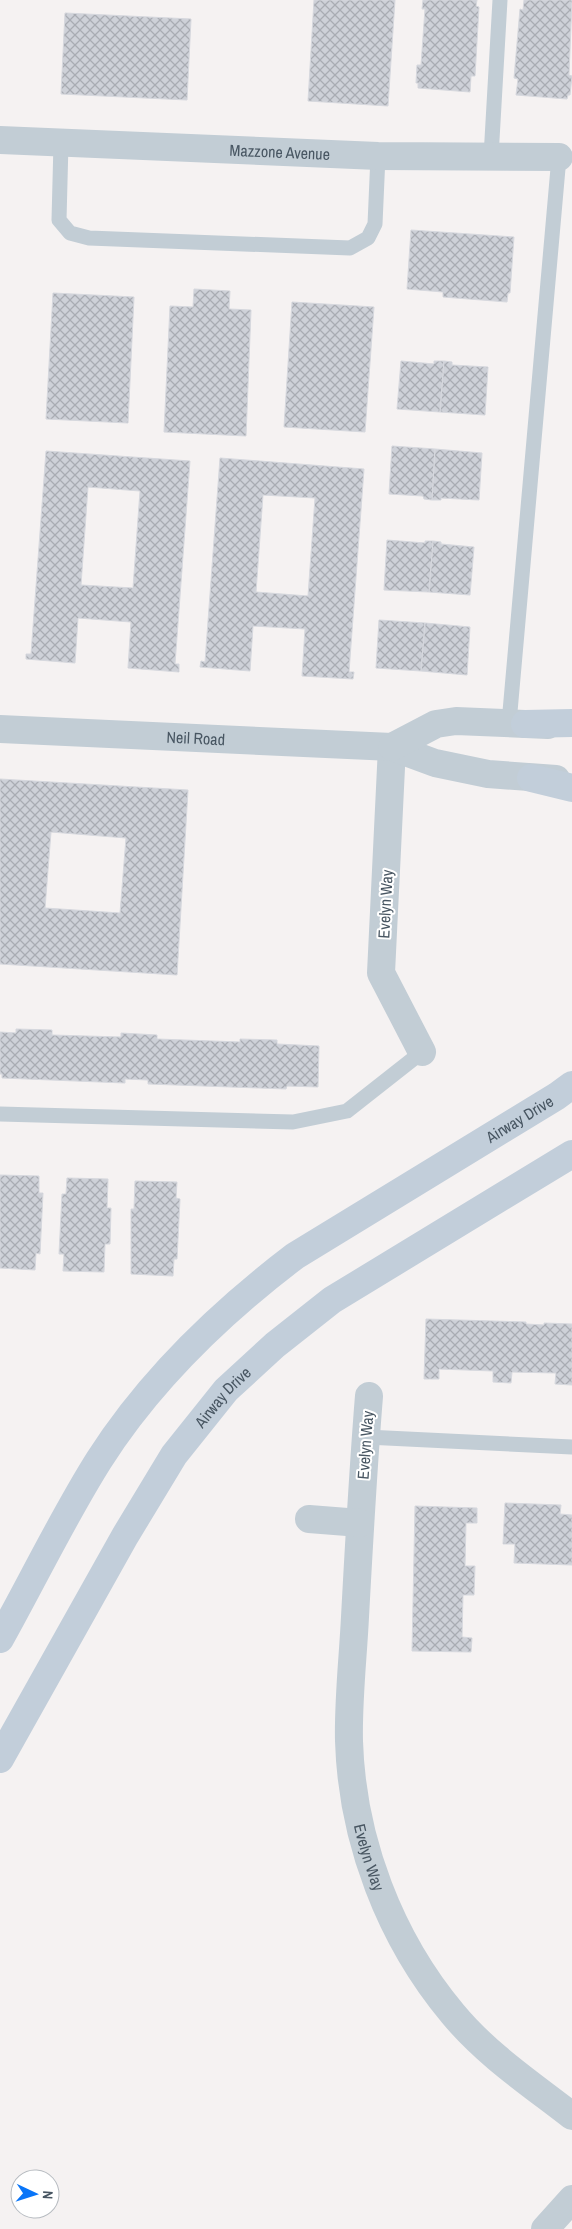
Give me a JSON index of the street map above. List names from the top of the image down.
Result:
{
  "streets": {
    "main road": ["Airway Drive"],
    "street": ["Mazzone Avenue", "Neil Road", "Evelyn Way"]
  },
  "crossings": [
    ["Neil Road", "Evelyn Way"]
  ],
  "north": "right"
}
